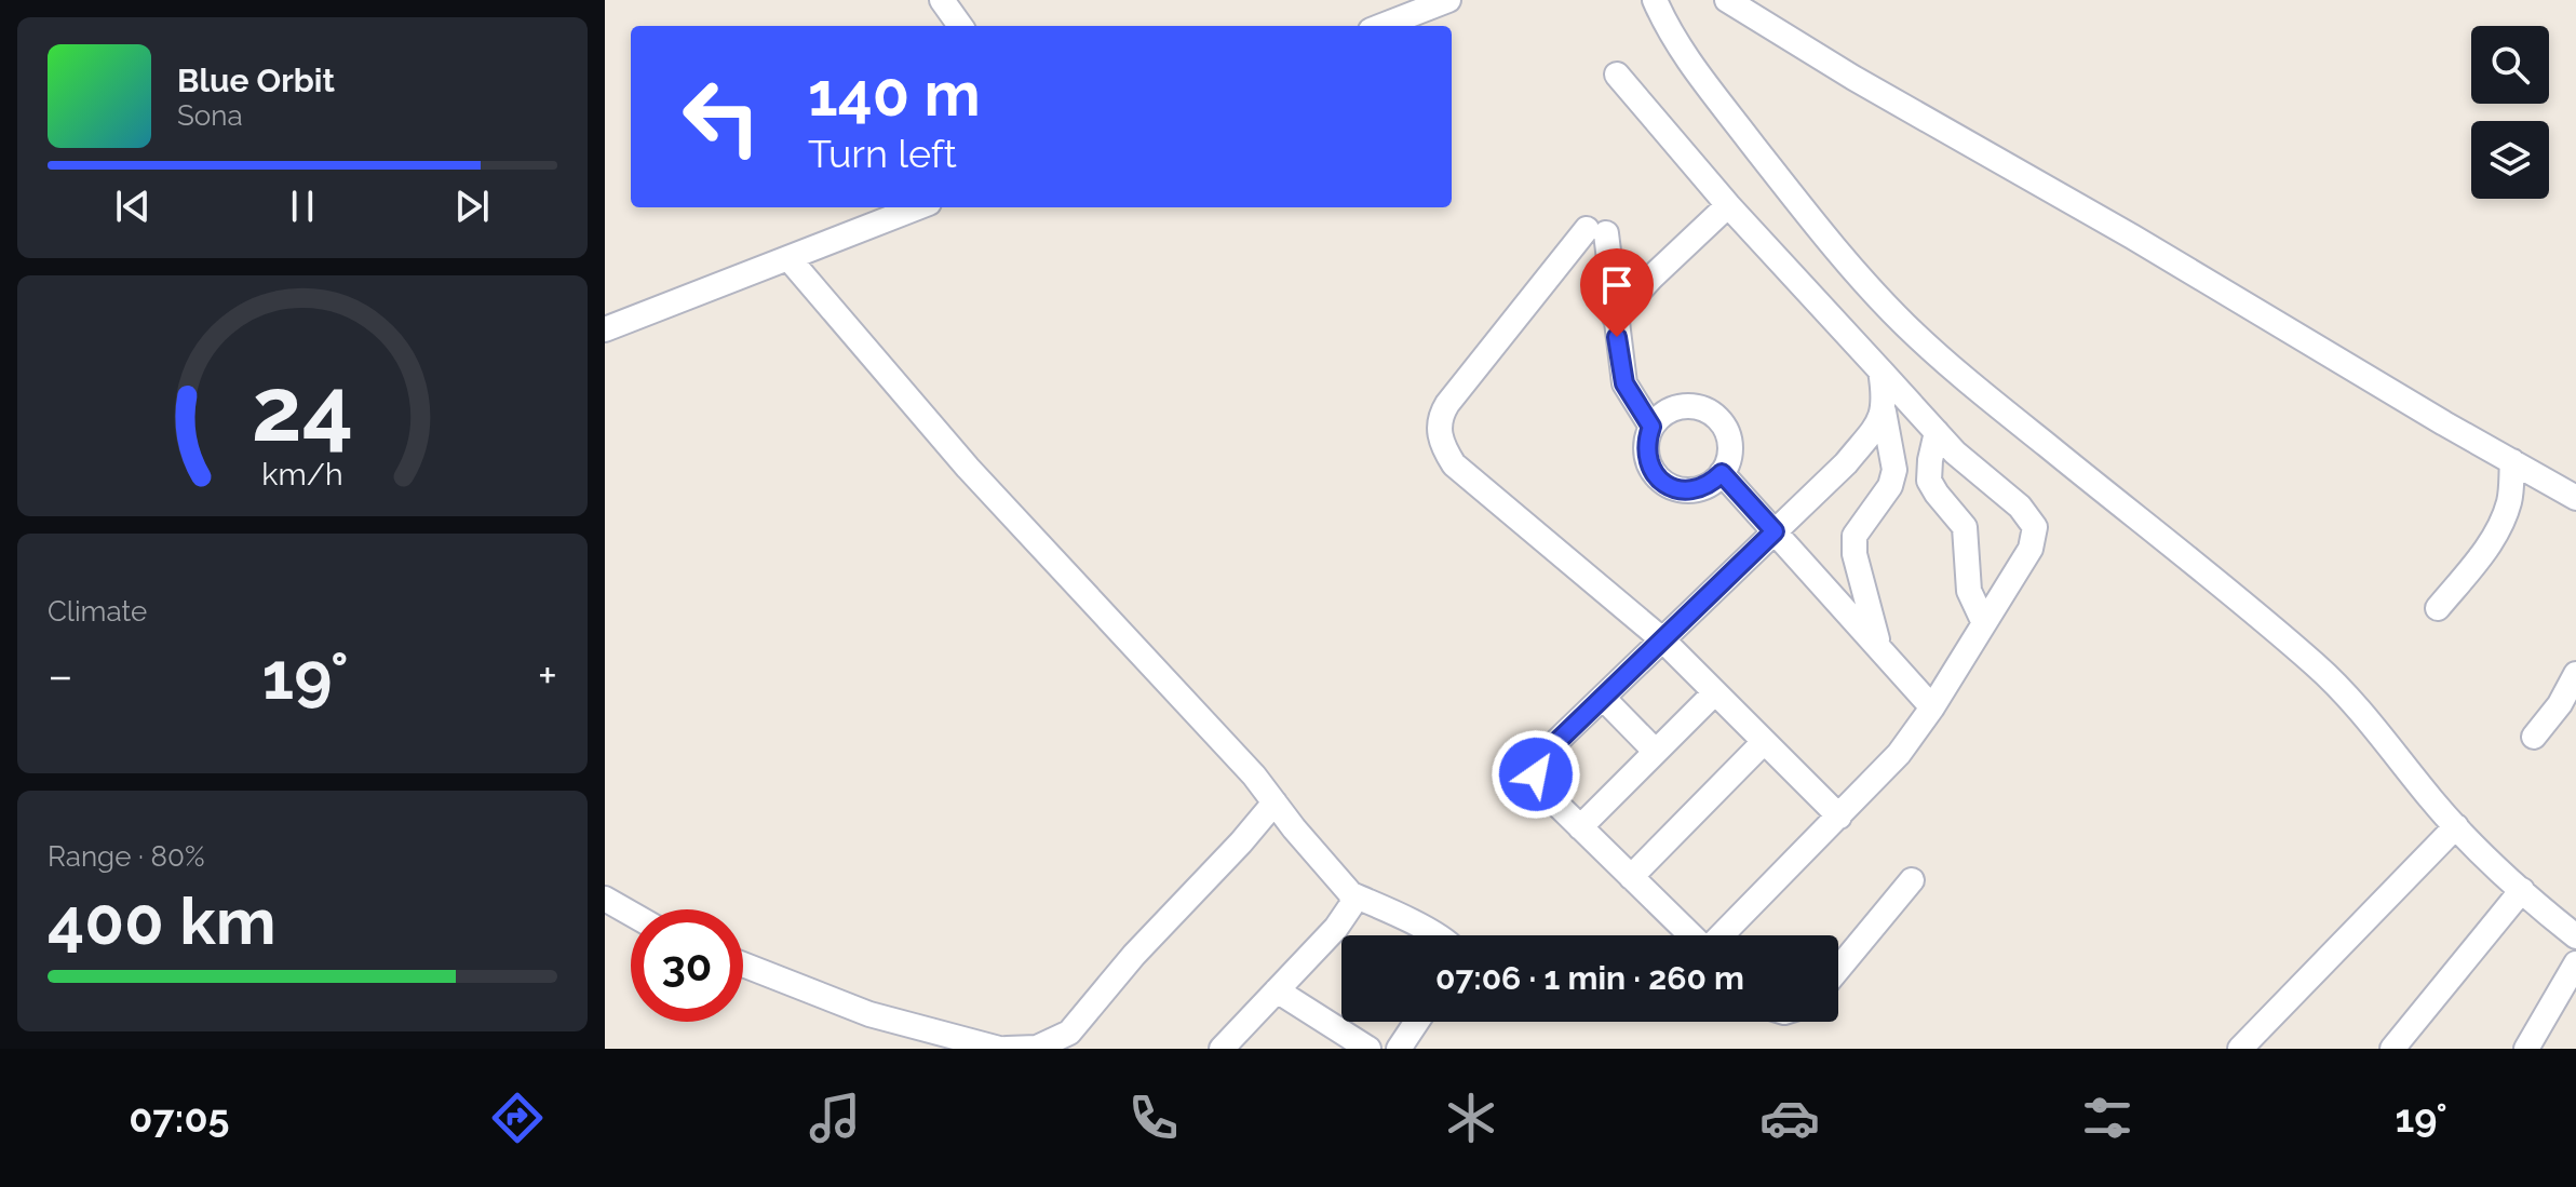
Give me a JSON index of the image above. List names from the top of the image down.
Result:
{
  "page": {
    "turn": ["140 m", "Turn left"],
    "song": ["Blue Orbit", "Sona"],
    "tile": [
      "Climate",
      ["Range · 80%", "400 km"]
    ],
    "heat": ["−", "19°", "+"],
    "limit": "30",
    "trip": "07:06 · 1 min · 260 m",
    "tabs": ["07:05", "19°"],
    "gauge": ["24", "km/h"]
  }
}
